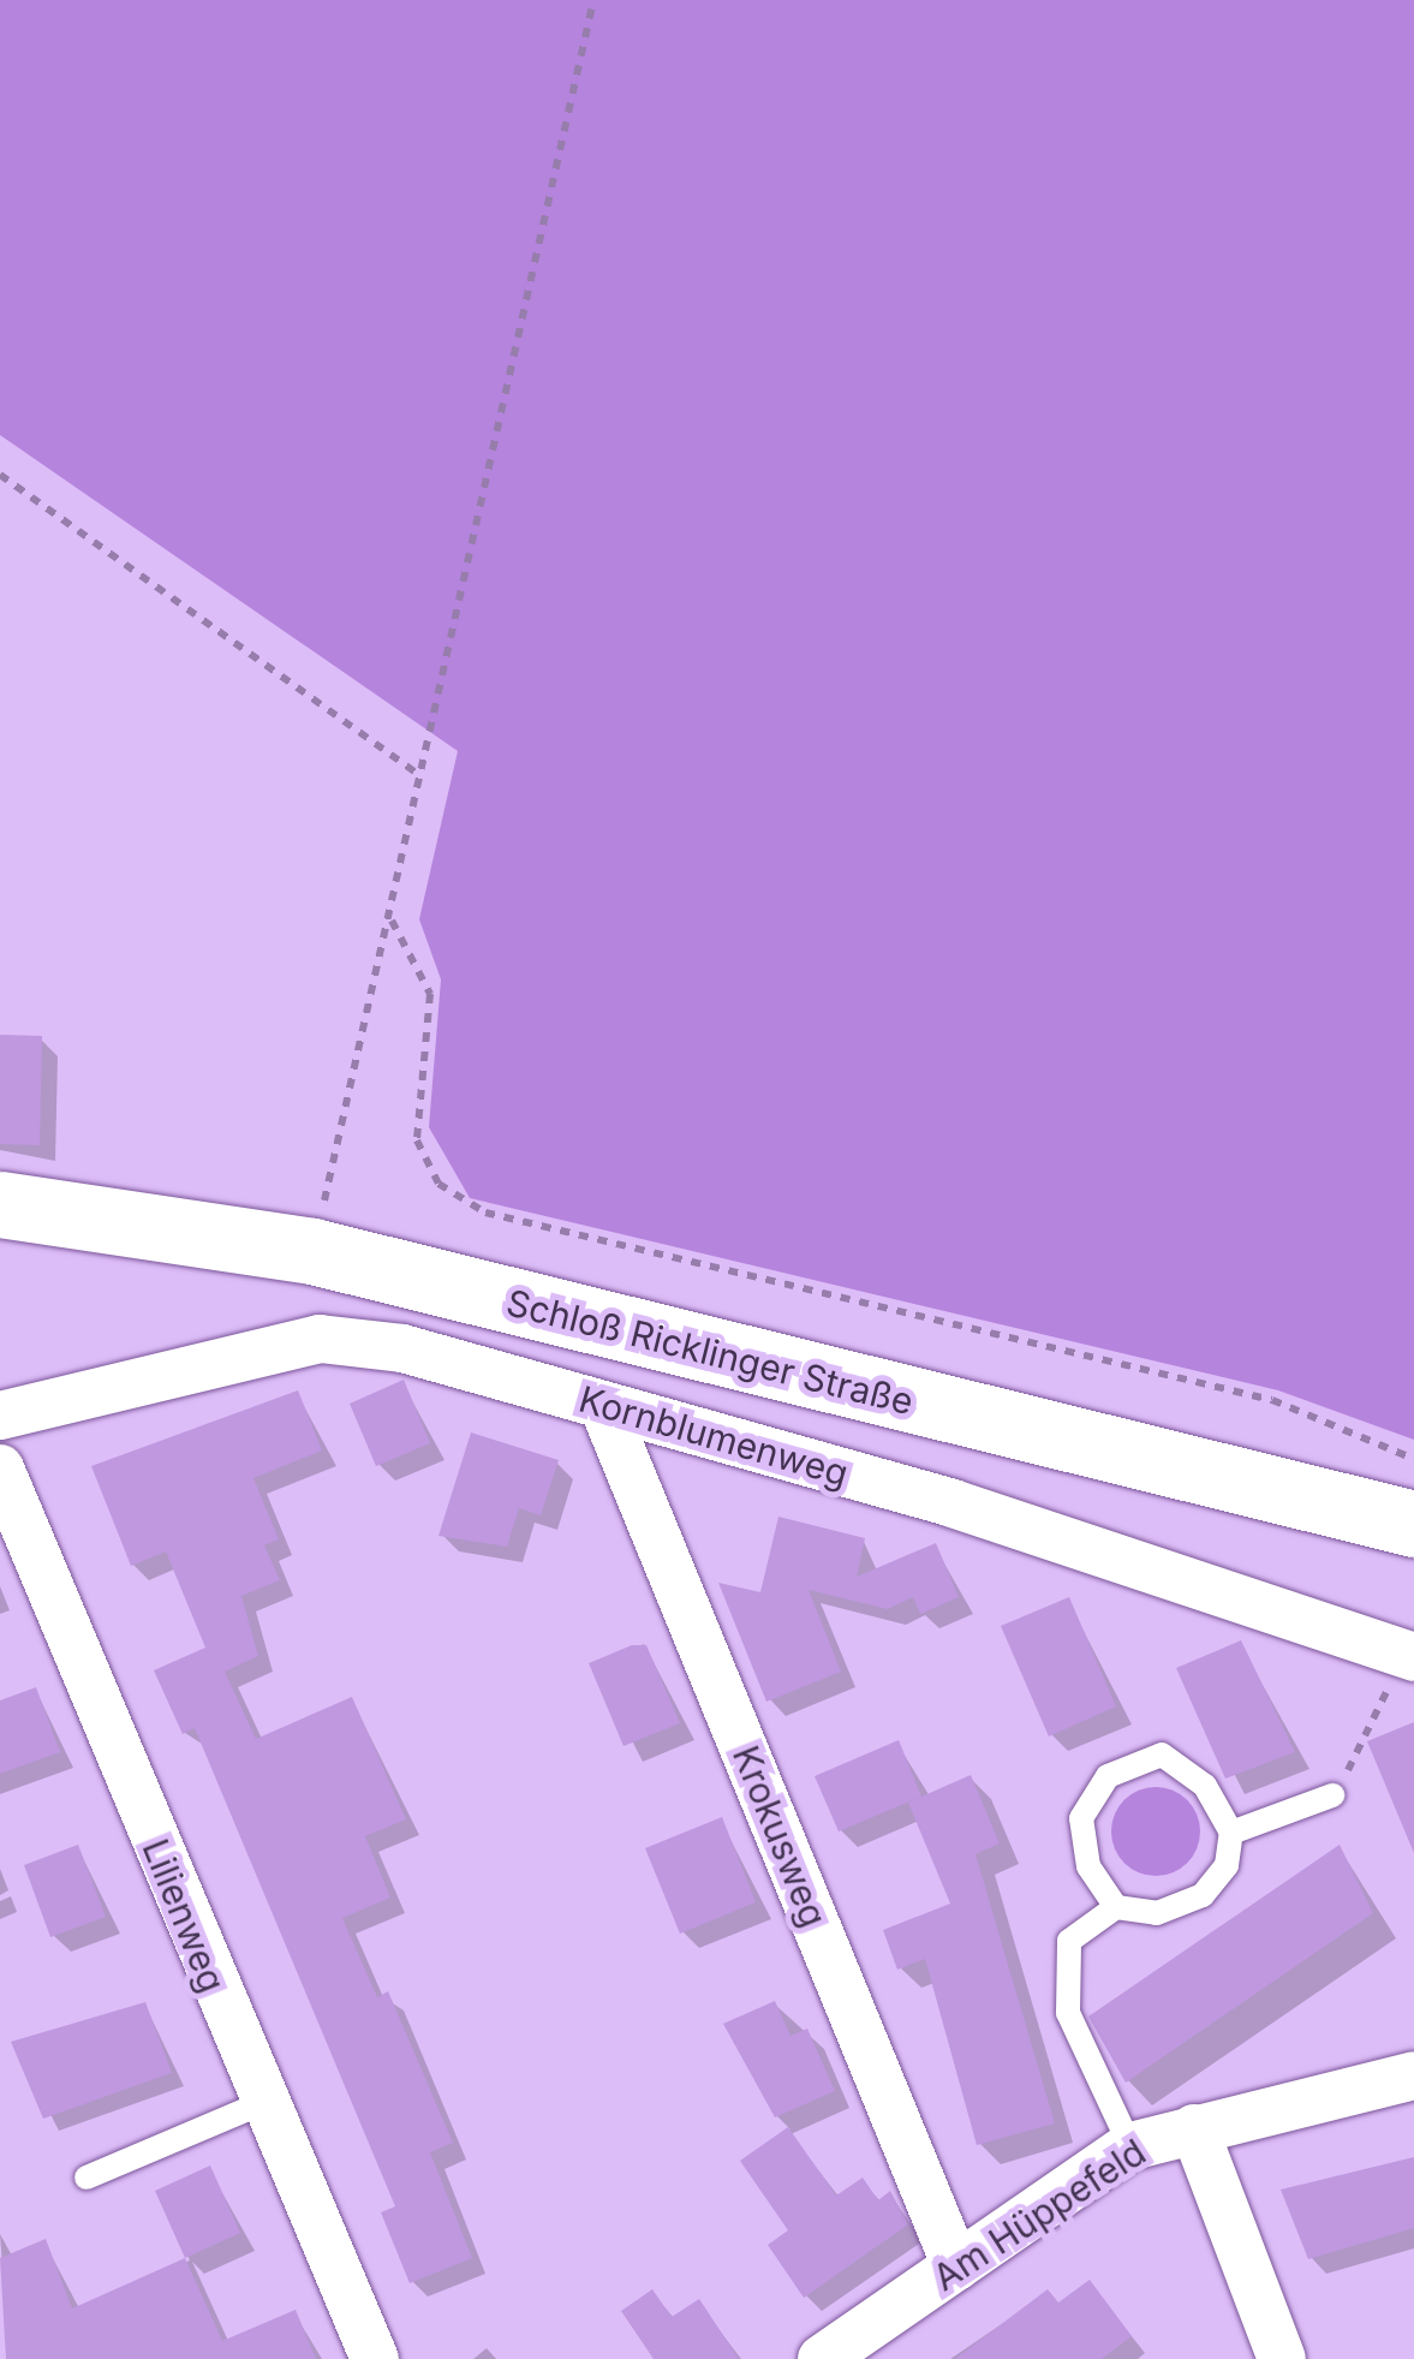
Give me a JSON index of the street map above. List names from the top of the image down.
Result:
{
  "streets": {
    "street": [
      "Schloß Ricklinger Straße",
      "Kornblumenweg",
      "Krokusweg",
      "Lilienweg",
      "Am Hüppefeld"
    ]
  },
  "crossings": [
    ["Kornblumenweg", "Krokusweg"],
    ["Krokusweg", "Am Hüppefeld"]
  ]
}
